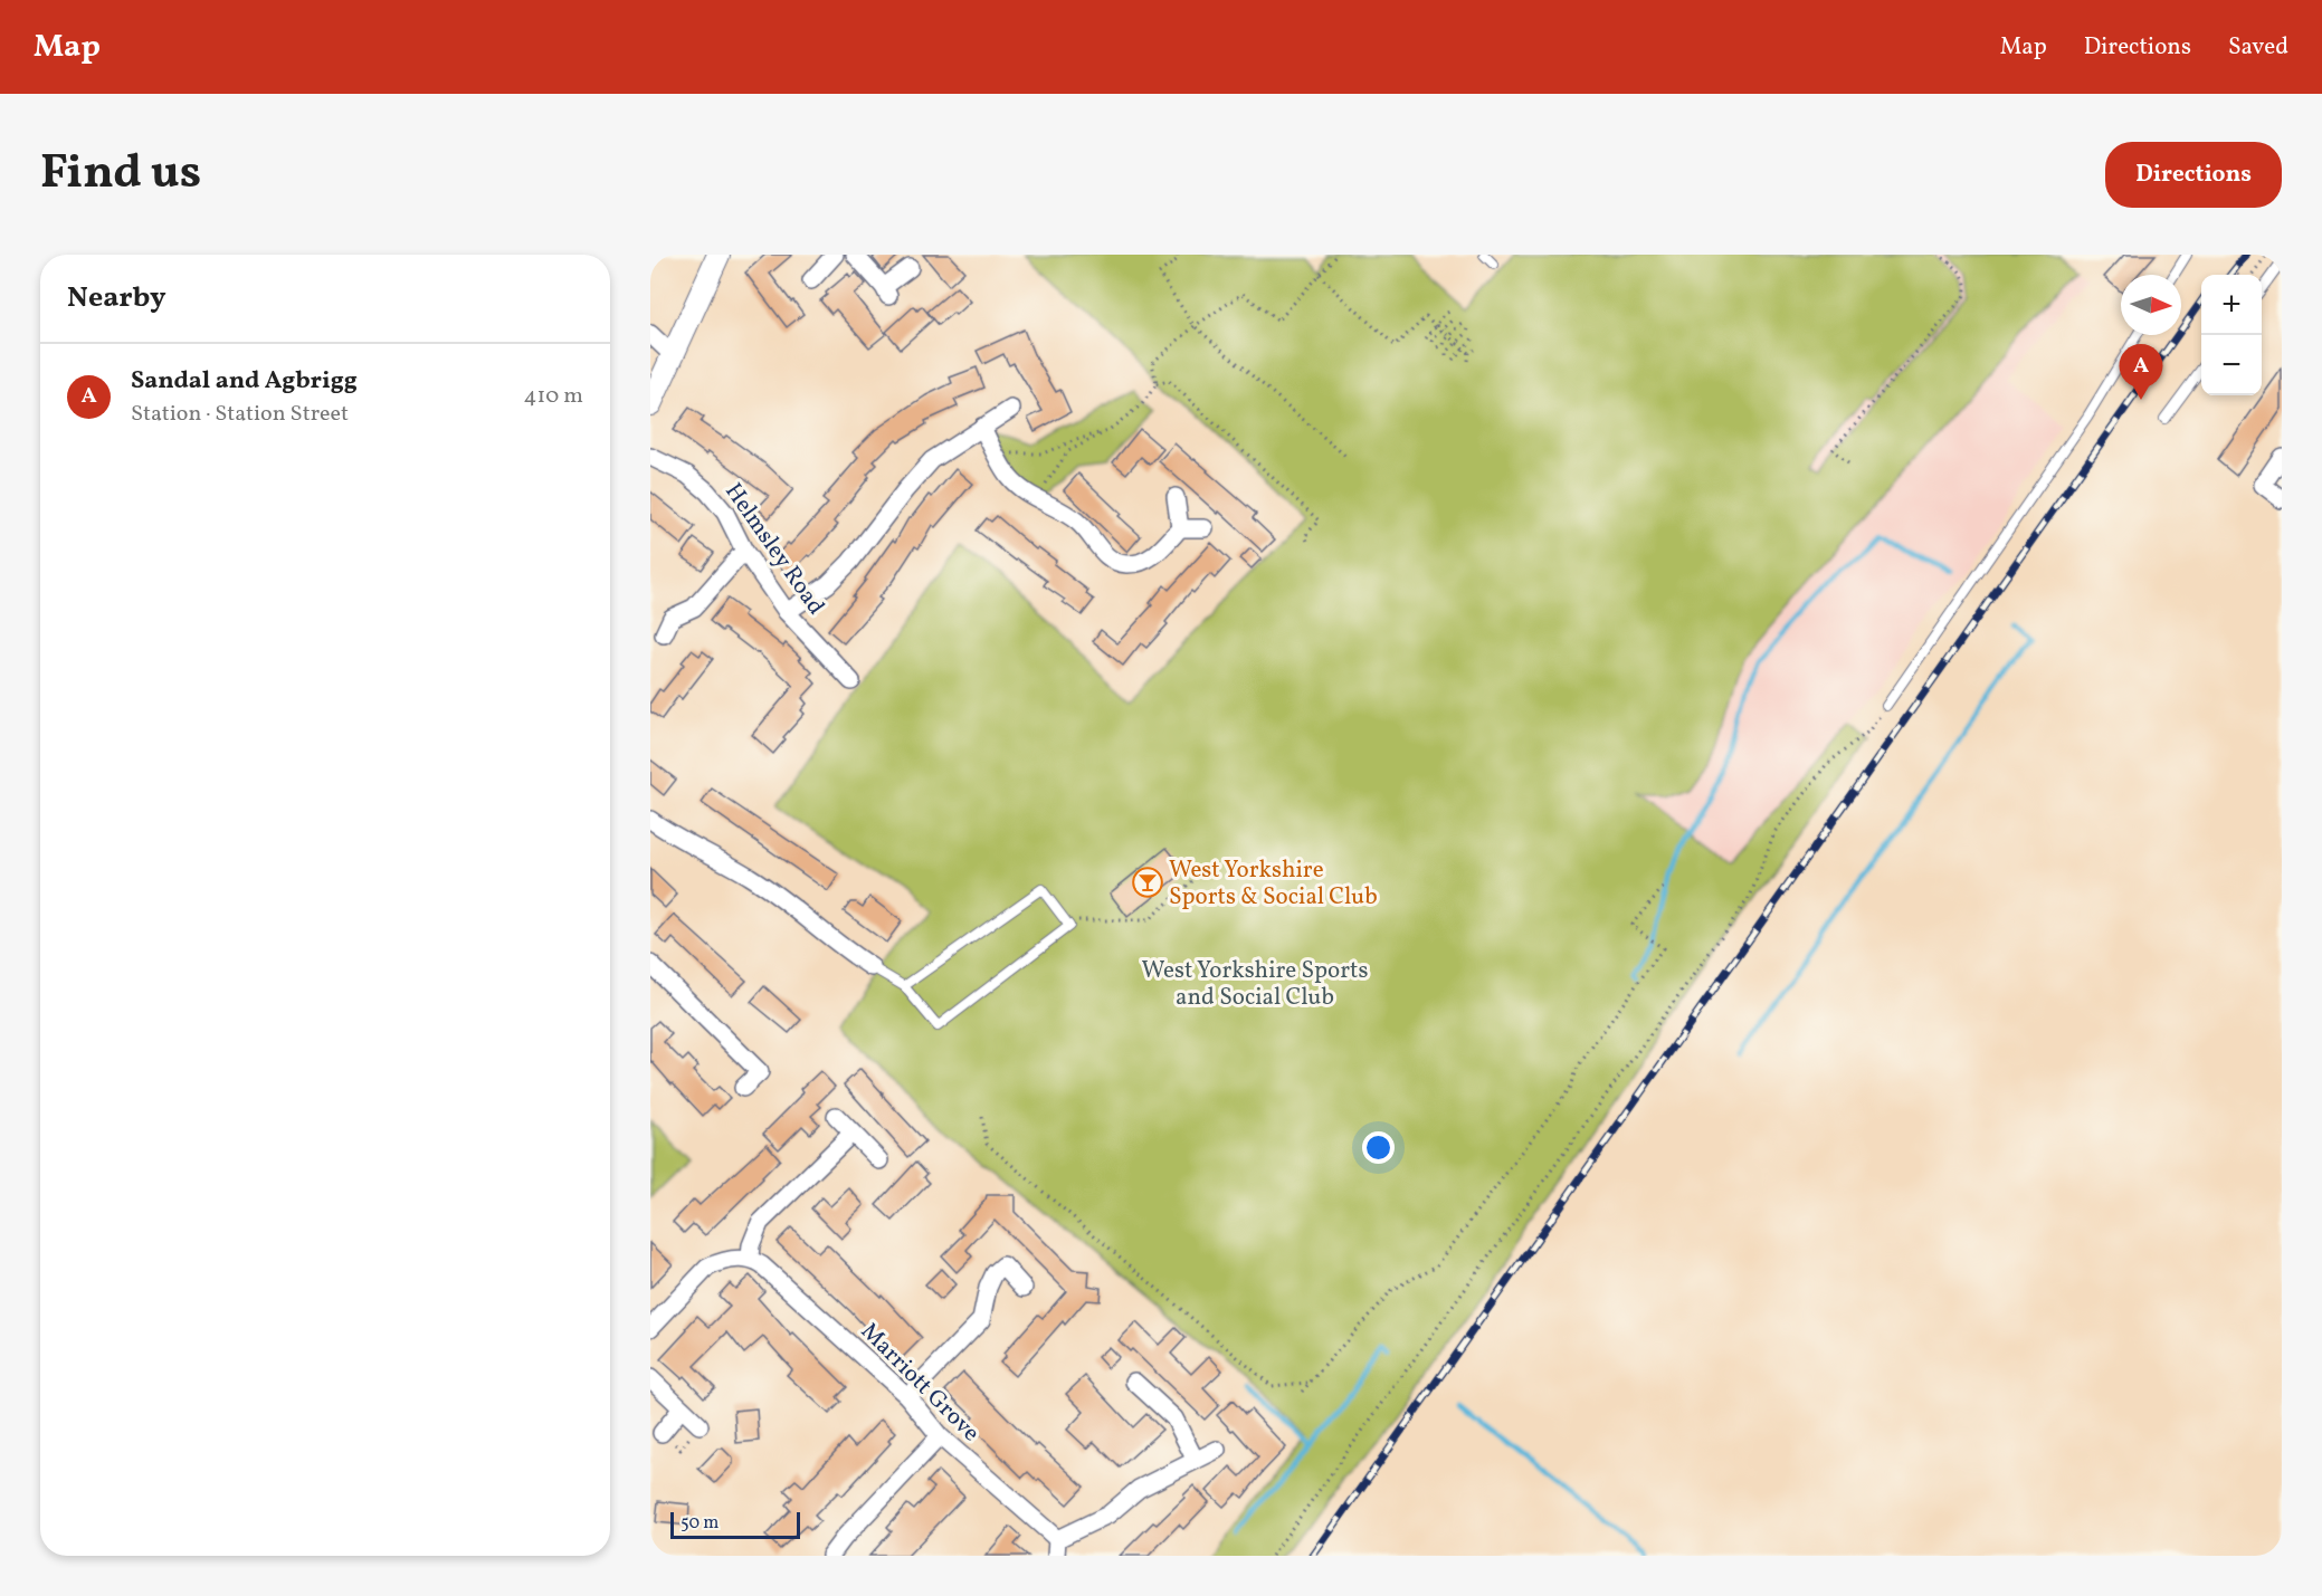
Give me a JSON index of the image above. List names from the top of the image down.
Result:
{
  "streets": {
    "street": ["Helmsley Road", "Marriott Grove"]
  },
  "parks": ["West Yorkshire Sports and Social Club"],
  "places": {
    "bar": ["West Yorkshire Sports & Social Club"]
  },
  "scale_bar": "50 m",
  "north": "right",
  "page": {
    "header": "Map",
    "nav": ["Map", "Directions", "Saved"],
    "title": "Find us",
    "buttons": "Directions",
    "heading": "Nearby",
    "map_buttons": ["+", "−"],
    "list": [
      {
        "mark": "A",
        "name": "Sandal and Agbrigg",
        "note": "Station · Station Street",
        "value": "410 m"
      }
    ],
    "pins": "A",
    "scale": "50 m"
  }
}
